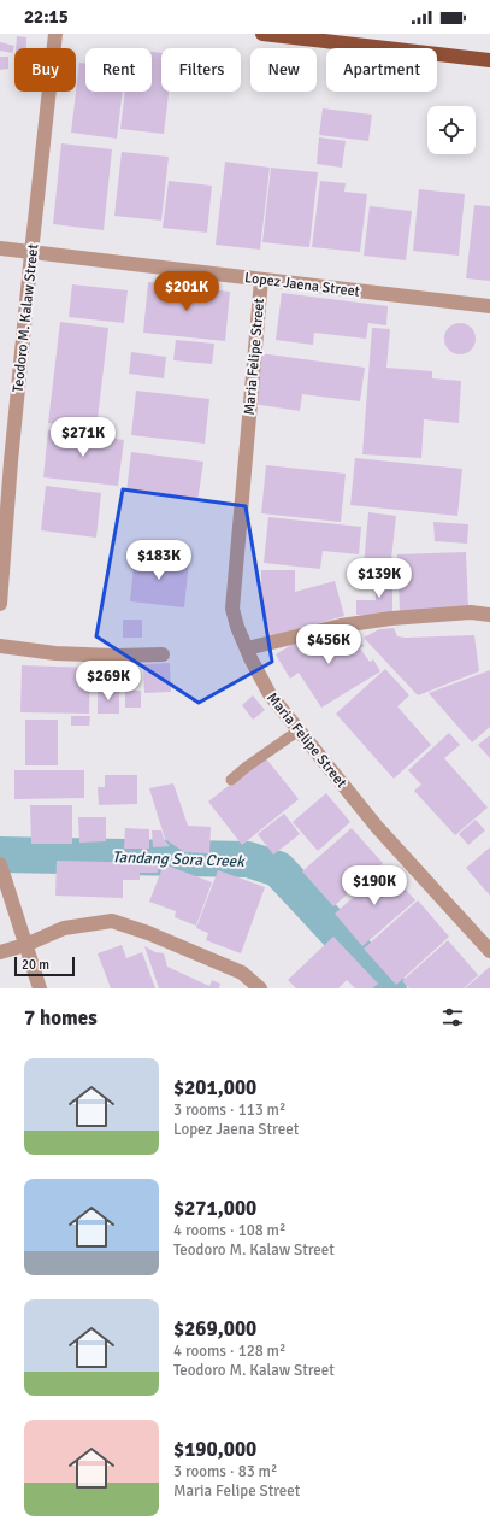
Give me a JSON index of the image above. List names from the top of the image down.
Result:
{
  "streets": {
    "street": ["Lopez Jaena Street", "Teodoro M. Kalaw Street", "Maria Felipe Street"]
  },
  "crossings": [
    ["Lopez Jaena Street", "Teodoro M. Kalaw Street"],
    ["Lopez Jaena Street", "Maria Felipe Street"]
  ],
  "water": ["Tandang Sora Creek"],
  "scale_bar": "20 m",
  "page": {
    "status": "22:15",
    "chip": [
      "Buy",
      "Rent",
      "Filters",
      "New",
      "Apartment"
    ],
    "price": [
      "$201K",
      "$271K",
      "$183K",
      "$139K",
      "$456K",
      "$269K",
      "$190K"
    ],
    "scale": "20 m",
    "heading": "7 homes",
    "list": [
      {
        "name": "$201,000",
        "note": "3 rooms · 113 m² · Lopez Jaena Street"
      },
      {
        "name": "$271,000",
        "note": "4 rooms · 108 m² · Teodoro M. Kalaw Street"
      },
      {
        "name": "$269,000",
        "note": "4 rooms · 128 m² · Teodoro M. Kalaw Street"
      },
      {
        "name": "$190,000",
        "note": "3 rooms · 83 m² · Maria Felipe Street"
      }
    ]
  }
}
